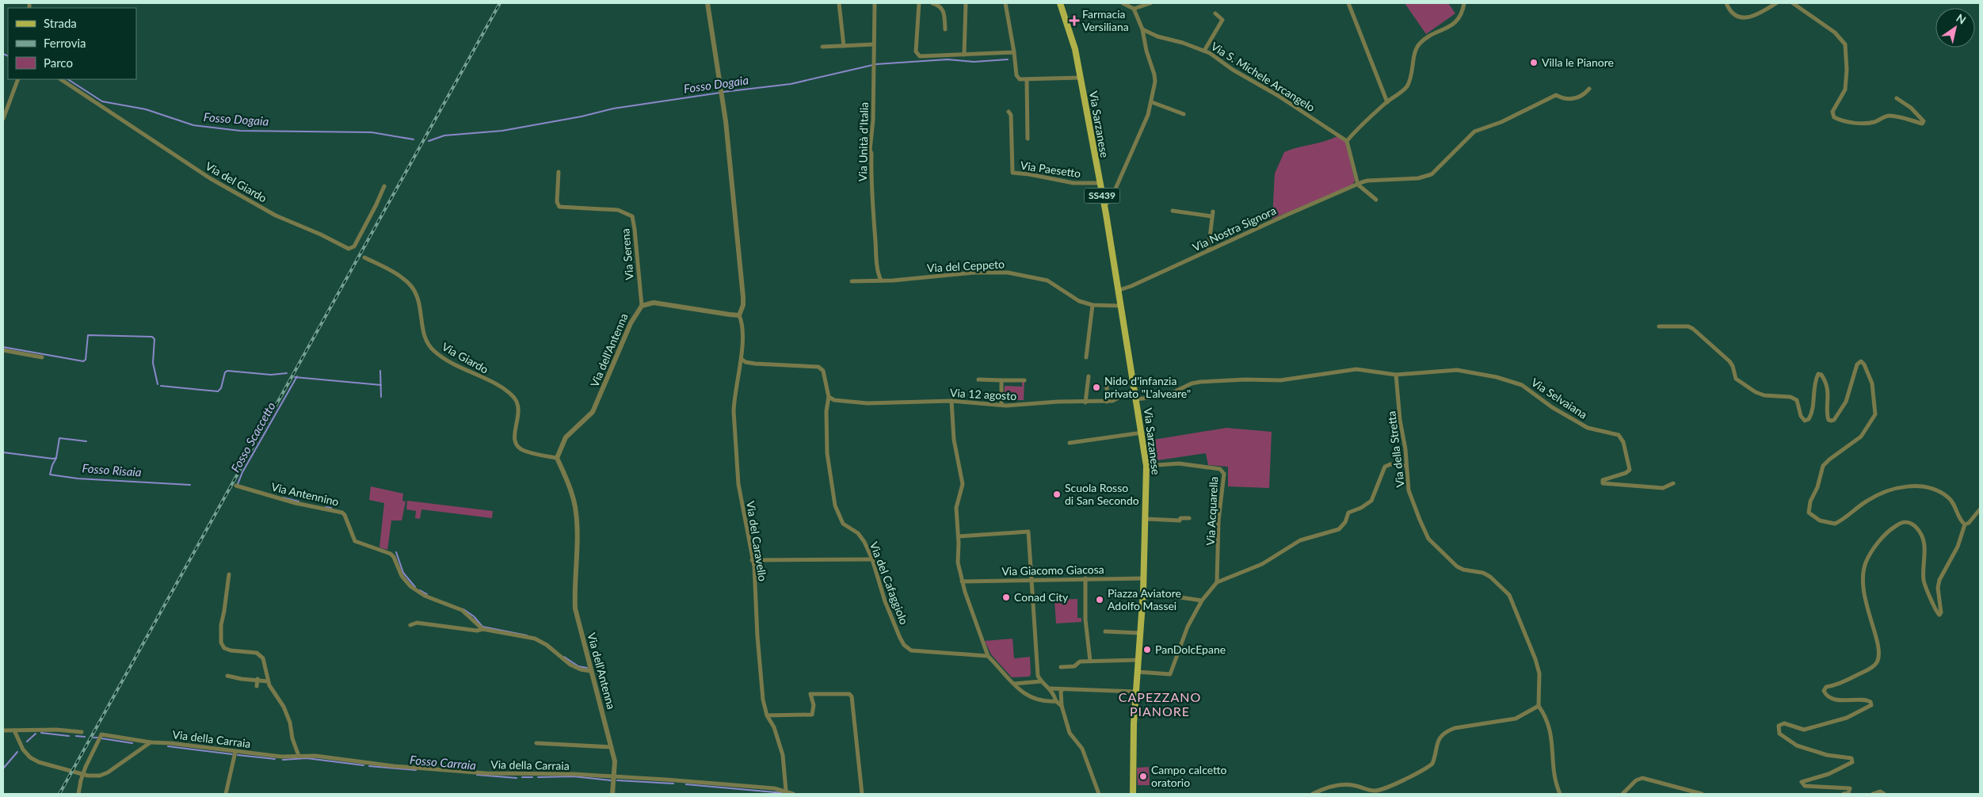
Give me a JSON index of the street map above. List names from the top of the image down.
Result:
{
  "streets": {
    "main road": ["Via Sarzanese", "SS439"],
    "street": [
      "Via S. Michele Arcangelo",
      "Via Unità d'Italia",
      "Via Paesetto",
      "Via del Giardo",
      "Via Nostra Signora",
      "Via Serena",
      "Via del Ceppeto",
      "Via dell'Antenna",
      "Via Giardo",
      "Via 12 agosto",
      "Via Selvaiana",
      "Via della Stretta",
      "Via Antennino",
      "Via Acquarella",
      "Via del Caravello",
      "Via Giacomo Giacosa",
      "Via del Cafaggiolo",
      "Via della Carraia"
    ]
  },
  "crossings": [
    ["Via Sarzanese", "Via Paesetto"],
    ["Via Sarzanese", "Via Nostra Signora"],
    ["Via Sarzanese", "Via del Ceppeto"],
    ["Via Sarzanese", "Via 12 agosto"],
    ["Via Sarzanese", "Via Acquarella"],
    ["Via Sarzanese", "Via Giacomo Giacosa"],
    ["Via Unità d'Italia", "Via del Ceppeto"],
    ["Via Serena", "Via dell'Antenna"],
    ["Via dell'Antenna", "Via Giardo"],
    ["Via dell'Antenna", "Via del Caravello"],
    ["Via dell'Antenna", "Via della Carraia"],
    ["Via 12 agosto", "Via del Cafaggiolo"],
    ["Via Selvaiana", "Via della Stretta"],
    ["Via del Caravello", "Via del Cafaggiolo"],
    ["Via del Caravello", "Via della Carraia"]
  ],
  "districts": ["CAPEZZANO PIANORE"],
  "water": [
    "Fosso Dogaia",
    "Fosso Scaccetto",
    "Fosso Risaia",
    "Fosso Carraia"
  ],
  "places": {
    "health": ["Farmacia Versiliana"],
    "other": [
      "Villa le Pianore",
      "Nido d'infanzia privato \"L'alveare\"",
      "Scuola Rosso di San Secondo",
      "Conad City",
      "Piazza Aviatore Adolfo Massei",
      "PanDolcEpane",
      "Campo calcetto oratorio"
    ]
  },
  "legend": ["Strada", "Ferrovia", "Parco"],
  "north": "top right"
}
